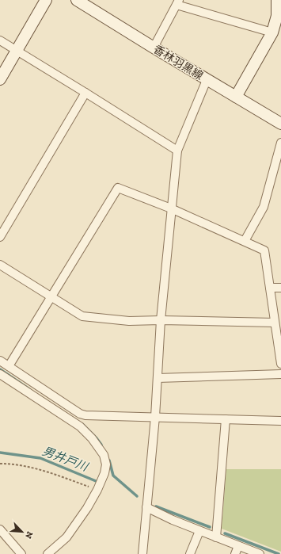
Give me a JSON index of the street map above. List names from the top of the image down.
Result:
{
  "streets": {
    "main road": ["香林羽黒線"]
  },
  "water": ["男井戸川"],
  "north": "bottom right"
}
